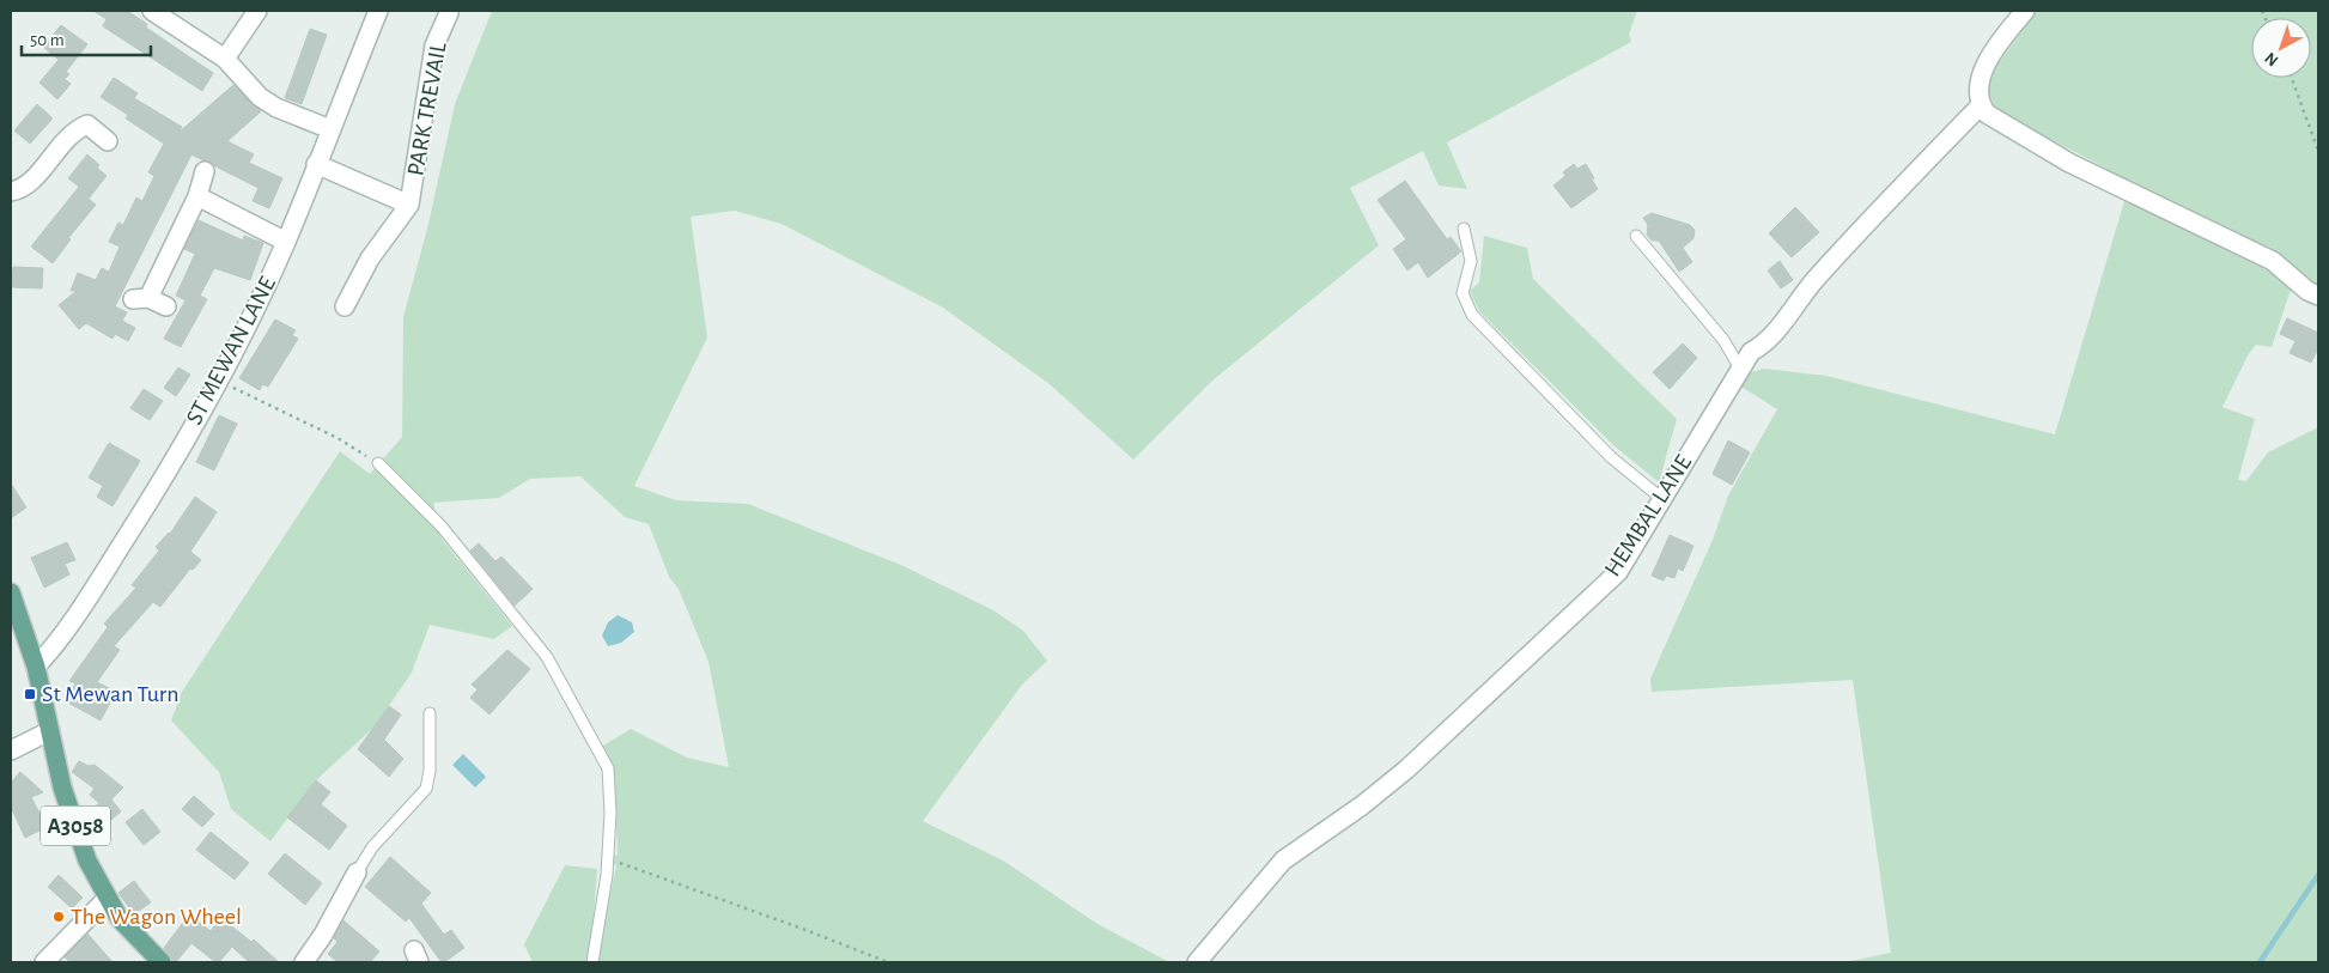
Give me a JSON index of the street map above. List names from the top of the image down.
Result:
{
  "streets": {
    "main road": ["A3058"],
    "street": ["PARK TREVAIL", "ST MEWAN LANE", "HEMBAL LANE"]
  },
  "crossings": [
    ["PARK TREVAIL", "ST MEWAN LANE"],
    ["ST MEWAN LANE", "A3058"]
  ],
  "places": {
    "transit": ["St Mewan Turn"],
    "other": ["The Wagon Wheel"]
  },
  "scale_bar": "50 m",
  "north": "bottom left"
}
